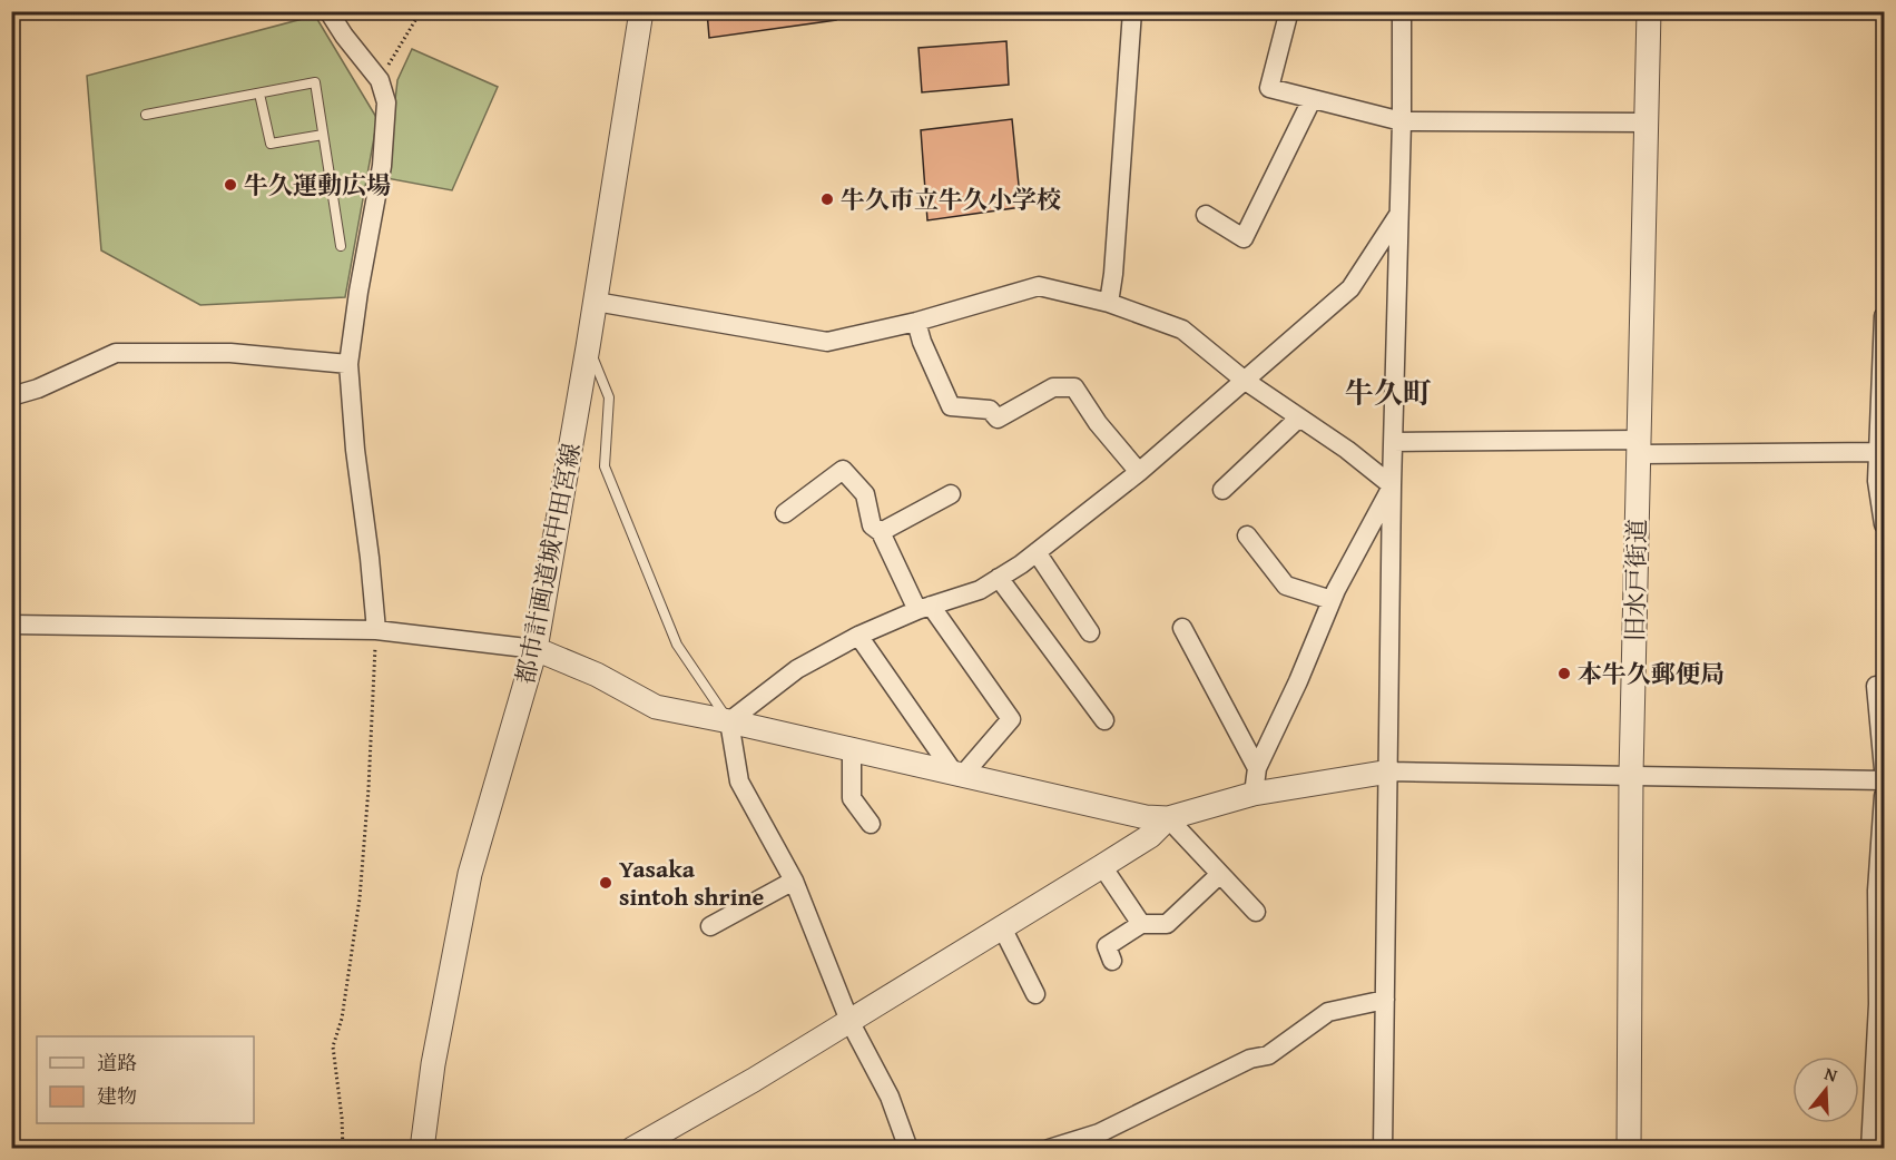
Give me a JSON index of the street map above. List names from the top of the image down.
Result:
{
  "streets": {
    "street": ["都市計画道城中田宮線", "旧水戸街道"]
  },
  "districts": ["牛久町"],
  "places": [
    "牛久運動広場",
    "牛久市立牛久小学校",
    "本牛久郵便局",
    "Yasaka sintoh shrine"
  ],
  "legend": ["道路", "建物"],
  "north": "top"
}
